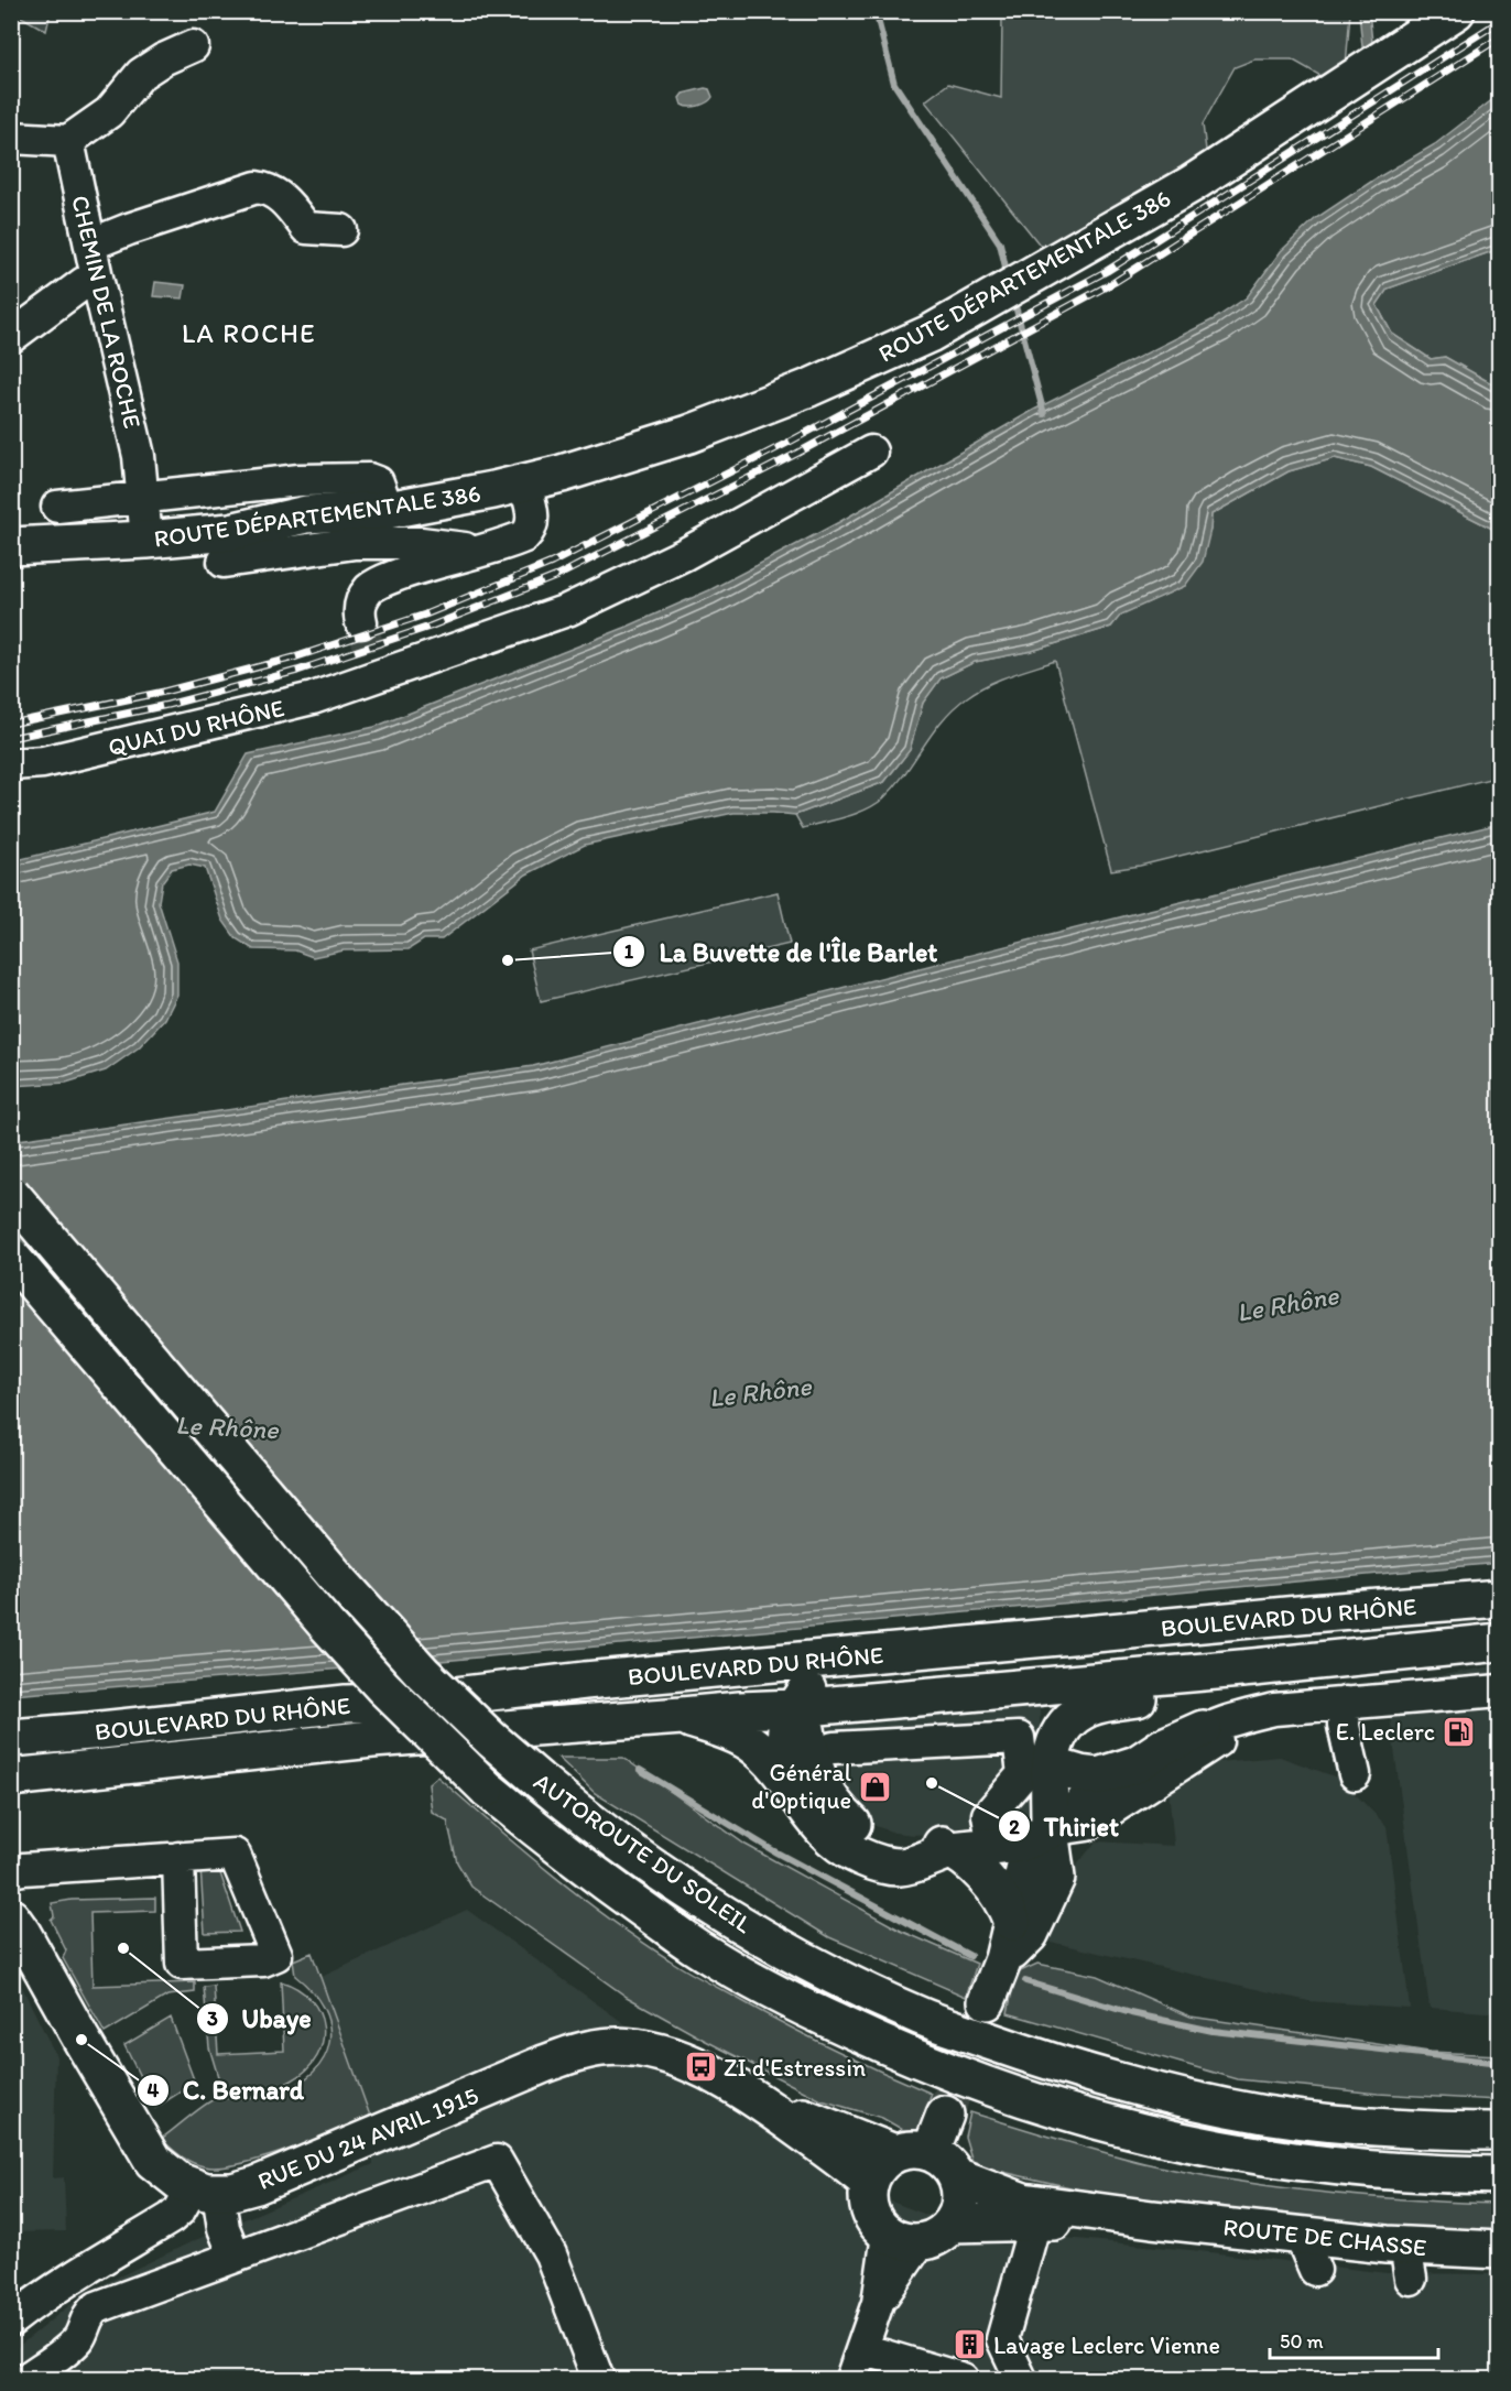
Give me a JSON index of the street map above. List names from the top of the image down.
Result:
{
  "streets": {
    "main road": [
      "ROUTE DÉPARTEMENTALE 386",
      "BOULEVARD DU RHÔNE",
      "AUTOROUTE DU SOLEIL",
      "RUE DU 24 AVRIL 1915",
      "ROUTE DE CHASSE"
    ],
    "street": ["CHEMIN DE LA ROCHE", "QUAI DU RHÔNE"]
  },
  "crossings": [
    ["ROUTE DÉPARTEMENTALE 386", "CHEMIN DE LA ROCHE"],
    ["RUE DU 24 AVRIL 1915", "ROUTE DE CHASSE"]
  ],
  "districts": ["LA ROCHE"],
  "water": ["Le Rhône"],
  "places": {
    "other": [
      "La Buvette de l'Île Barlet",
      "Thiriet",
      "Ubaye",
      "C. Bernard"
    ],
    "fuel station": ["E. Leclerc"],
    "shop": ["Général d'Optique"],
    "bus stop": ["ZI d'Estressin"],
    "building": ["Lavage Leclerc Vienne"]
  },
  "scale_bar": "50 m"
}
